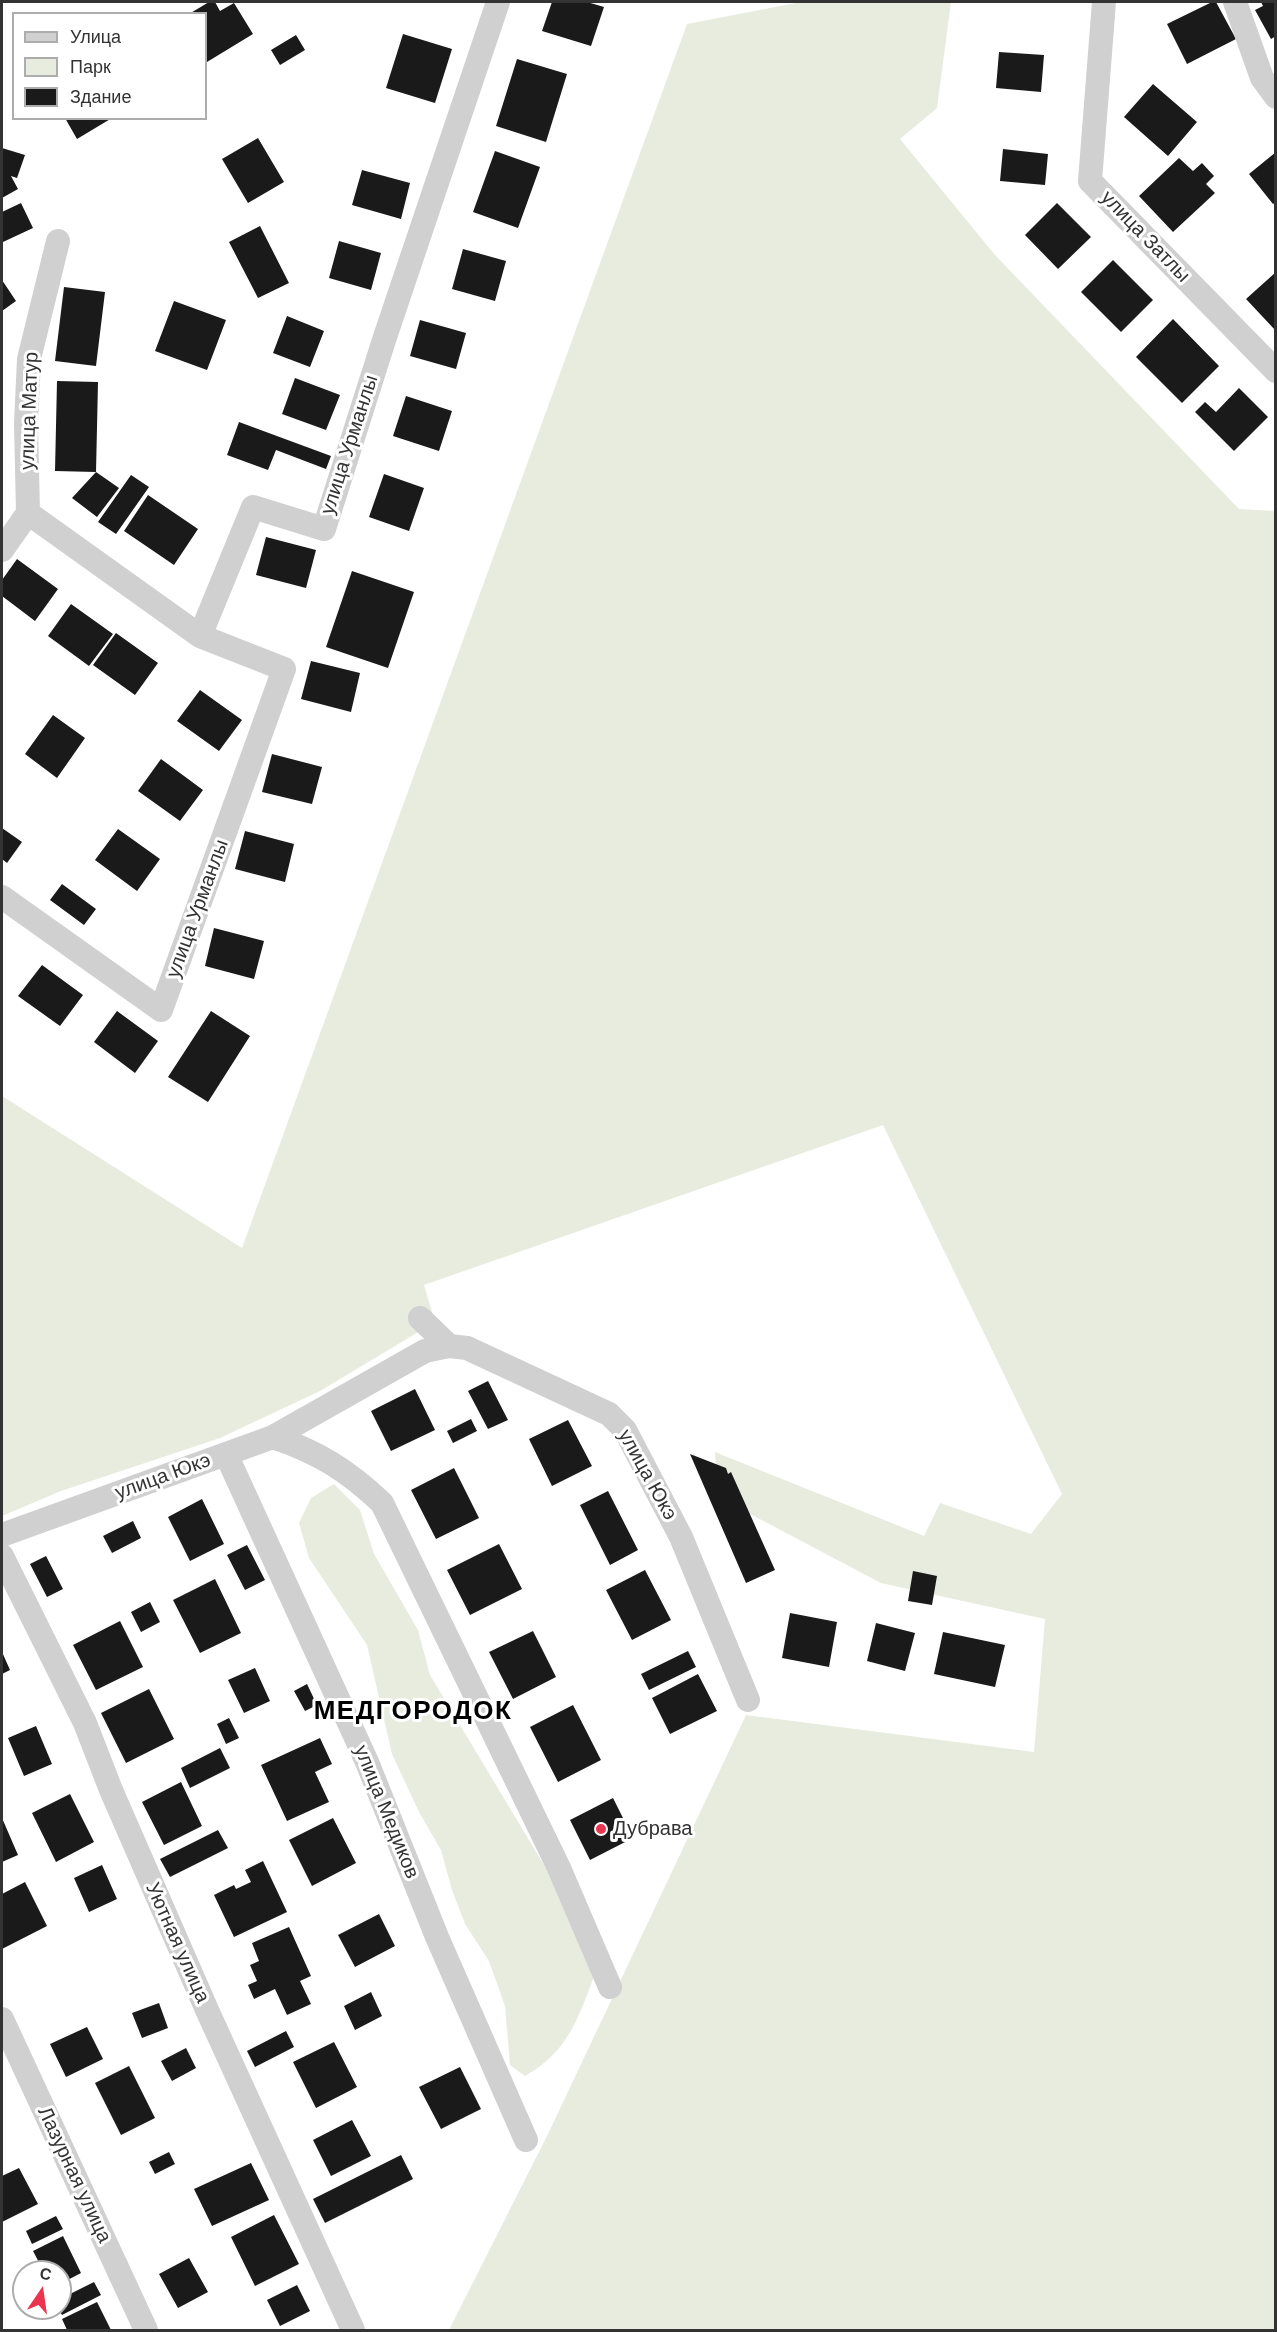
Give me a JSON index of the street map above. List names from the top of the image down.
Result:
{
  "streets": {
    "street": [
      "улица Затлы",
      "улица Матур",
      "улица Урманлы",
      "улица Юкэ",
      "улица Медиков",
      "Уютная улица",
      "Лазурная улица"
    ]
  },
  "crossings": [
    ["улица Юкэ", "улица Медиков"]
  ],
  "districts": ["МЕДГОРОДОК"],
  "places": ["Дубрава"],
  "legend": ["Улица", "Парк", "Здание"],
  "north": "top"
}
